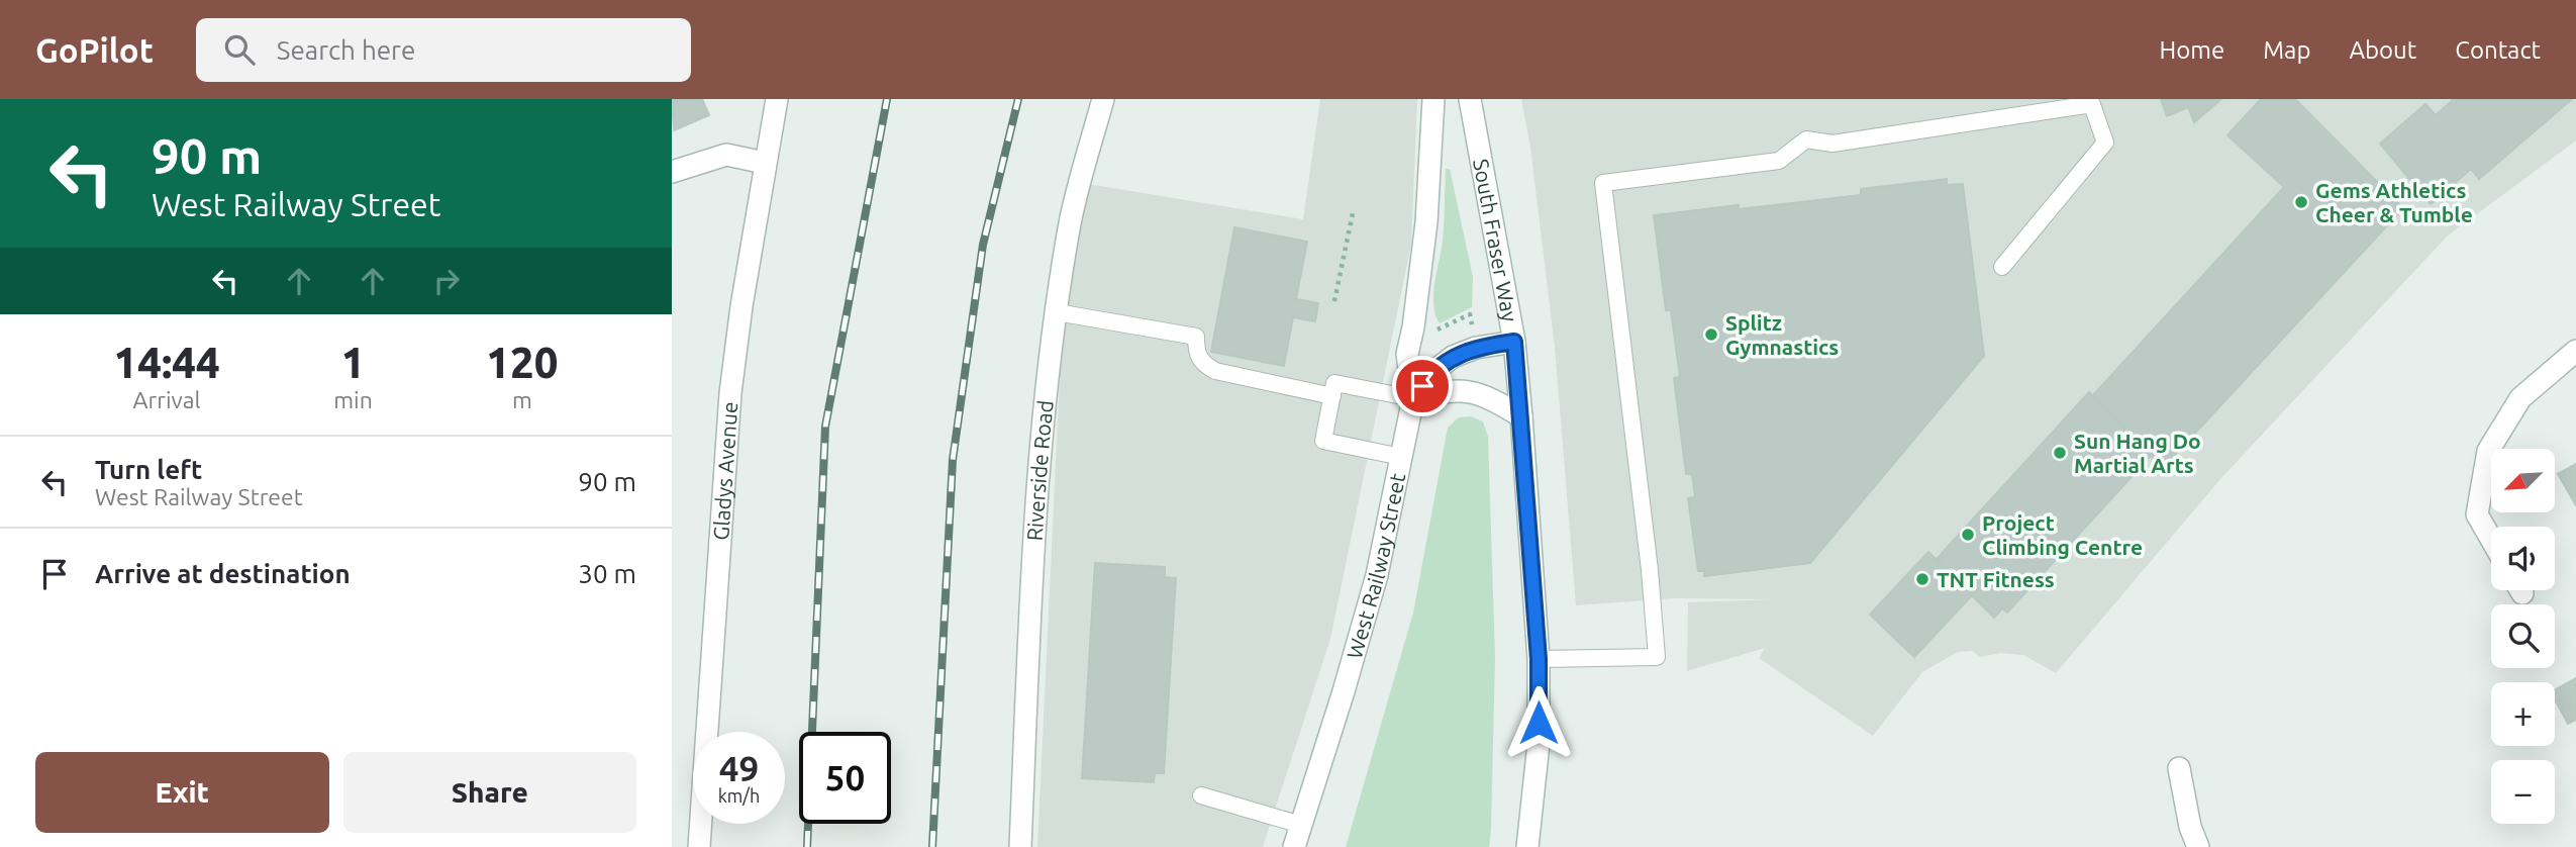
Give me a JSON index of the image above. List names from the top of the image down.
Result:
{
  "streets": {
    "street": [
      "South Fraser Way",
      "Riverside Road",
      "Gladys Avenue",
      "West Railway Street"
    ]
  },
  "crossings": [
    ["South Fraser Way", "West Railway Street"]
  ],
  "places": [
    "Gems Athletics Cheer & Tumble",
    "Splitz Gymnastics",
    "Sun Hang Do Martial Arts",
    "Project Climbing Centre",
    "TNT Fitness"
  ],
  "north": "bottom left",
  "page": {
    "header": "GoPilot",
    "search": "Search here",
    "nav": [
      "Home",
      "Map",
      "About",
      "Contact"
    ],
    "turn": ["90 m", "West Railway Street"],
    "eta": [
      "14:44",
      "Arrival",
      "1",
      "min",
      "120",
      "m"
    ],
    "list": [
      {
        "name": "Turn left",
        "note": "West Railway Street",
        "value": "90 m"
      },
      {
        "name": "Arrive at destination",
        "value": "30 m"
      }
    ],
    "map_buttons": ["+", "−"],
    "speed": "49 km/h",
    "limit": "50",
    "buttons": ["Exit", "Share"]
  }
}
